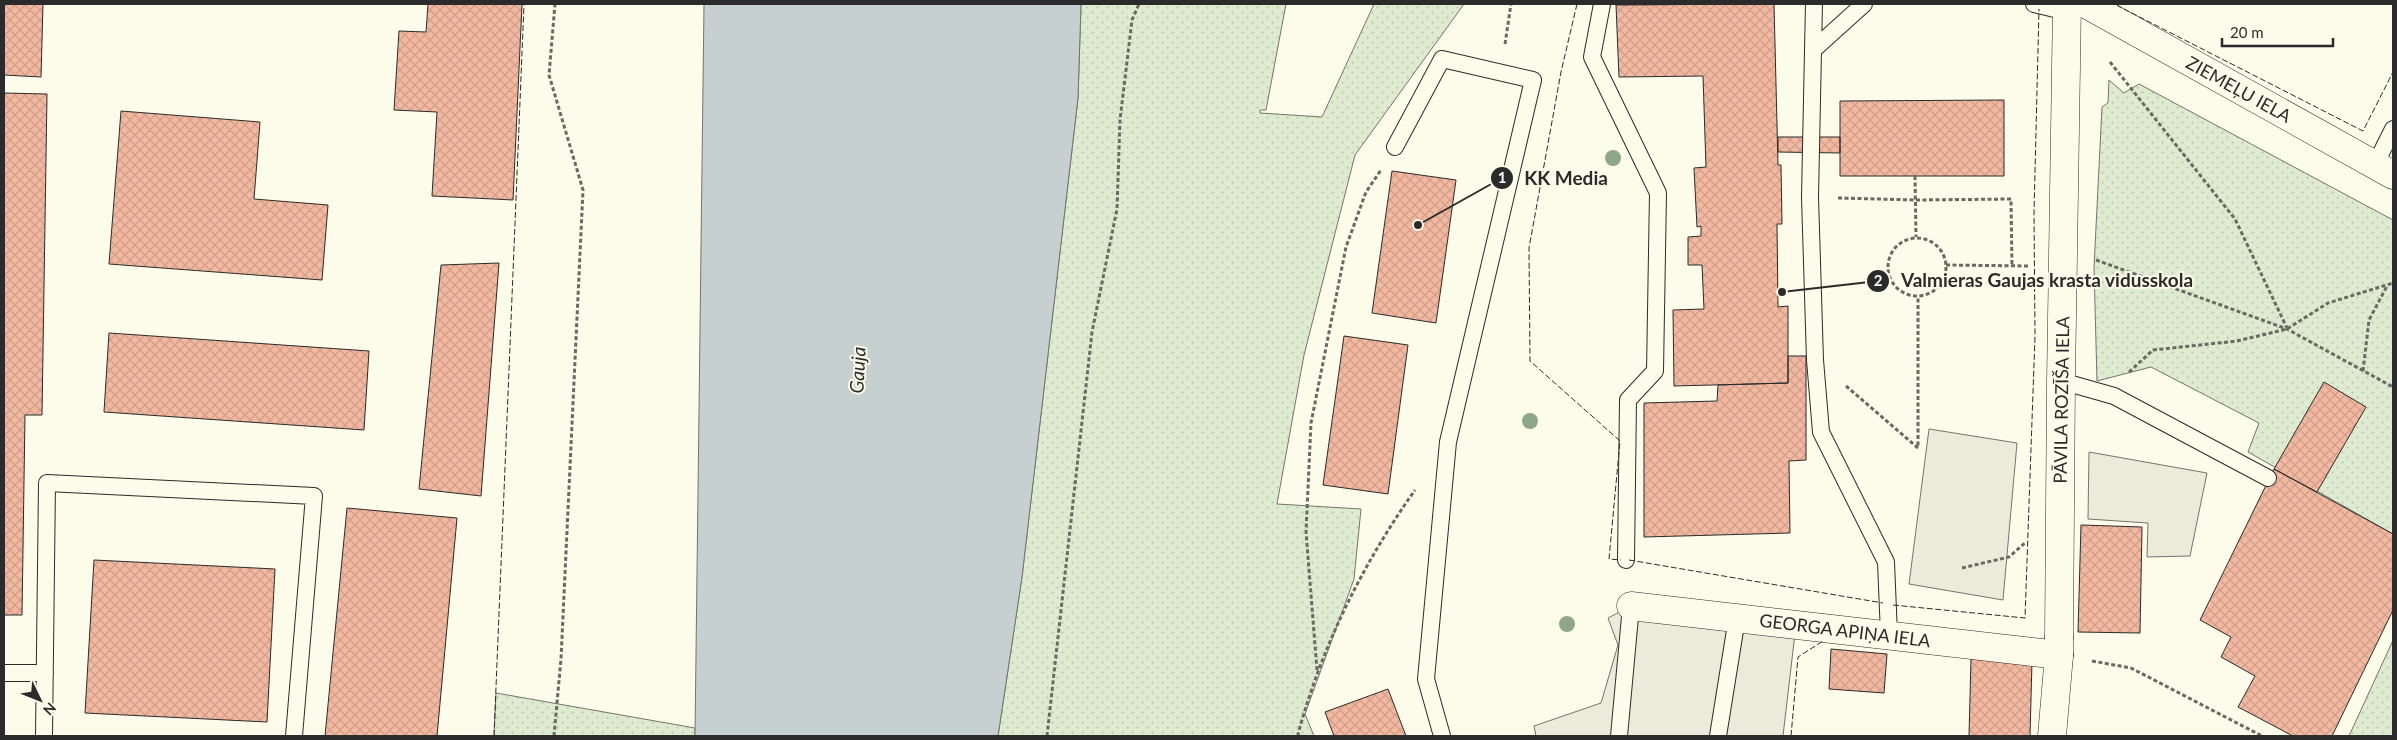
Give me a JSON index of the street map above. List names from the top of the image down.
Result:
{
  "streets": {
    "street": ["ZIEMEĻU IELA", "PĀVILA ROZĪŠA IELA", "GEORGA APIŅA IELA"]
  },
  "crossings": [
    ["ZIEMEĻU IELA", "PĀVILA ROZĪŠA IELA"],
    ["PĀVILA ROZĪŠA IELA", "GEORGA APIŅA IELA"]
  ],
  "water": ["Gauja"],
  "places": ["KK Media", "Valmieras Gaujas krasta vidusskola"],
  "scale_bar": "20 m",
  "north": "bottom right"
}
